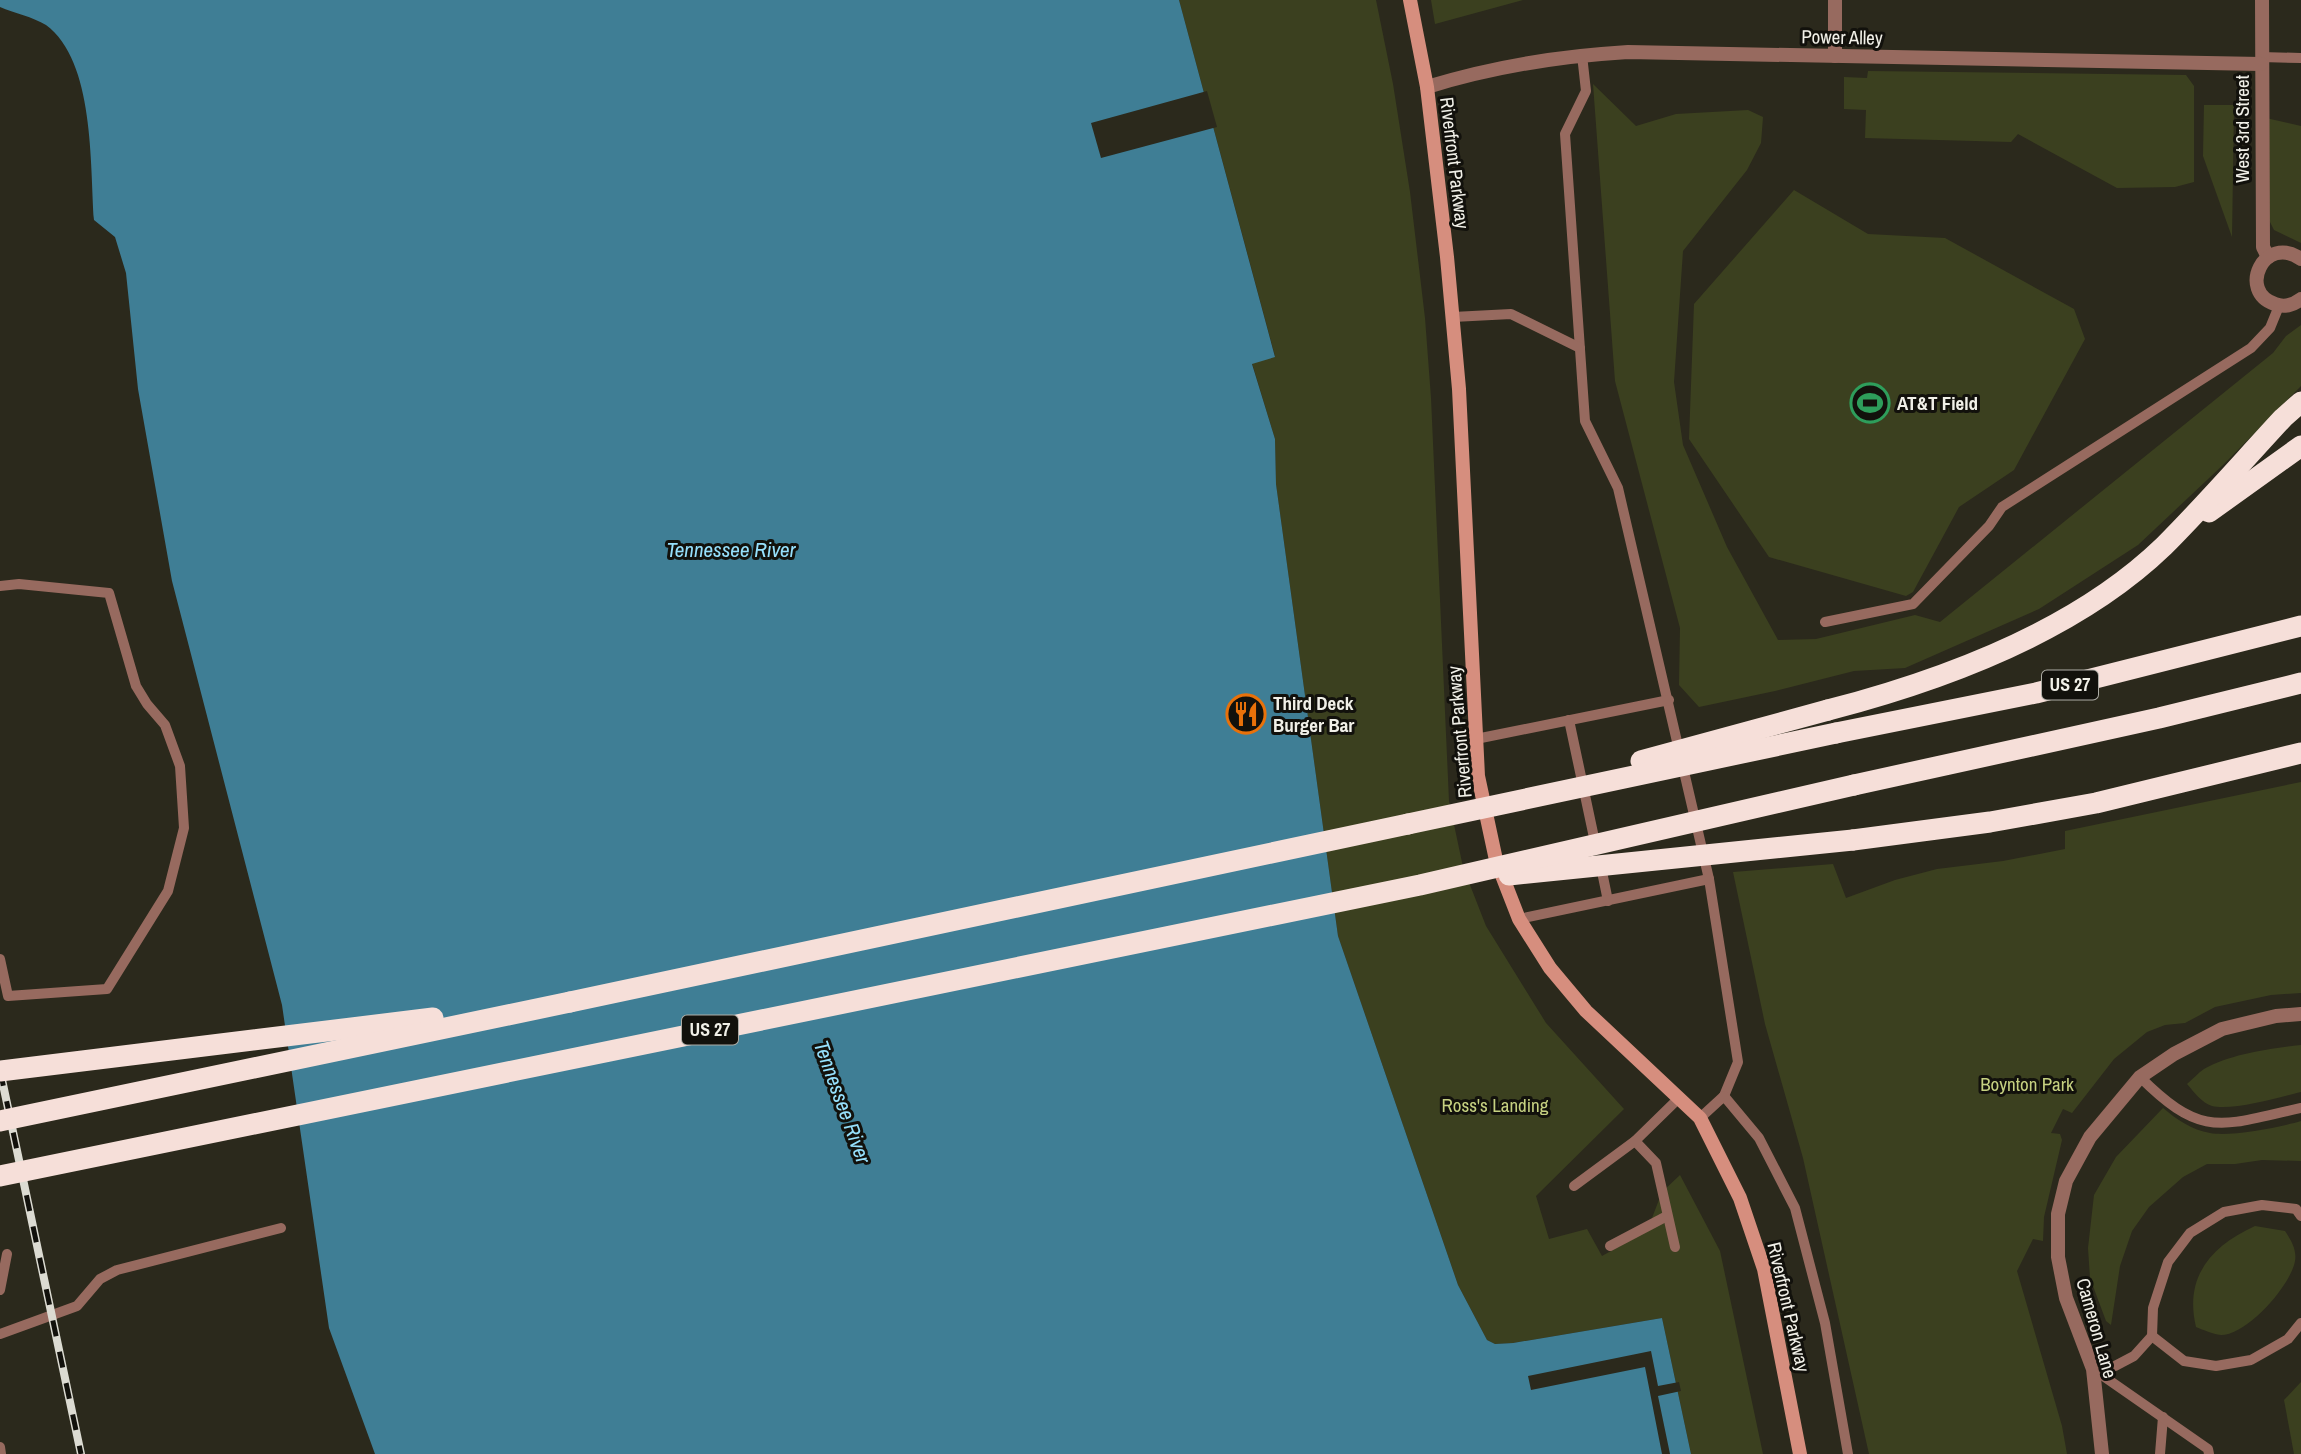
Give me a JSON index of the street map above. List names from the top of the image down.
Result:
{
  "streets": {
    "highway": ["US 27"],
    "main road": ["Riverfront Parkway"],
    "street": ["Power Alley", "West 3rd Street", "Cameron Lane"]
  },
  "crossings": [
    ["Power Alley", "West 3rd Street"],
    ["Power Alley", "Riverfront Parkway"]
  ],
  "water": ["Tennessee River"],
  "parks": ["Boynton Park", "Ross's Landing"],
  "places": {
    "sports": ["AT&T Field"],
    "restaurant": ["Third Deck Burger Bar"]
  }
}
